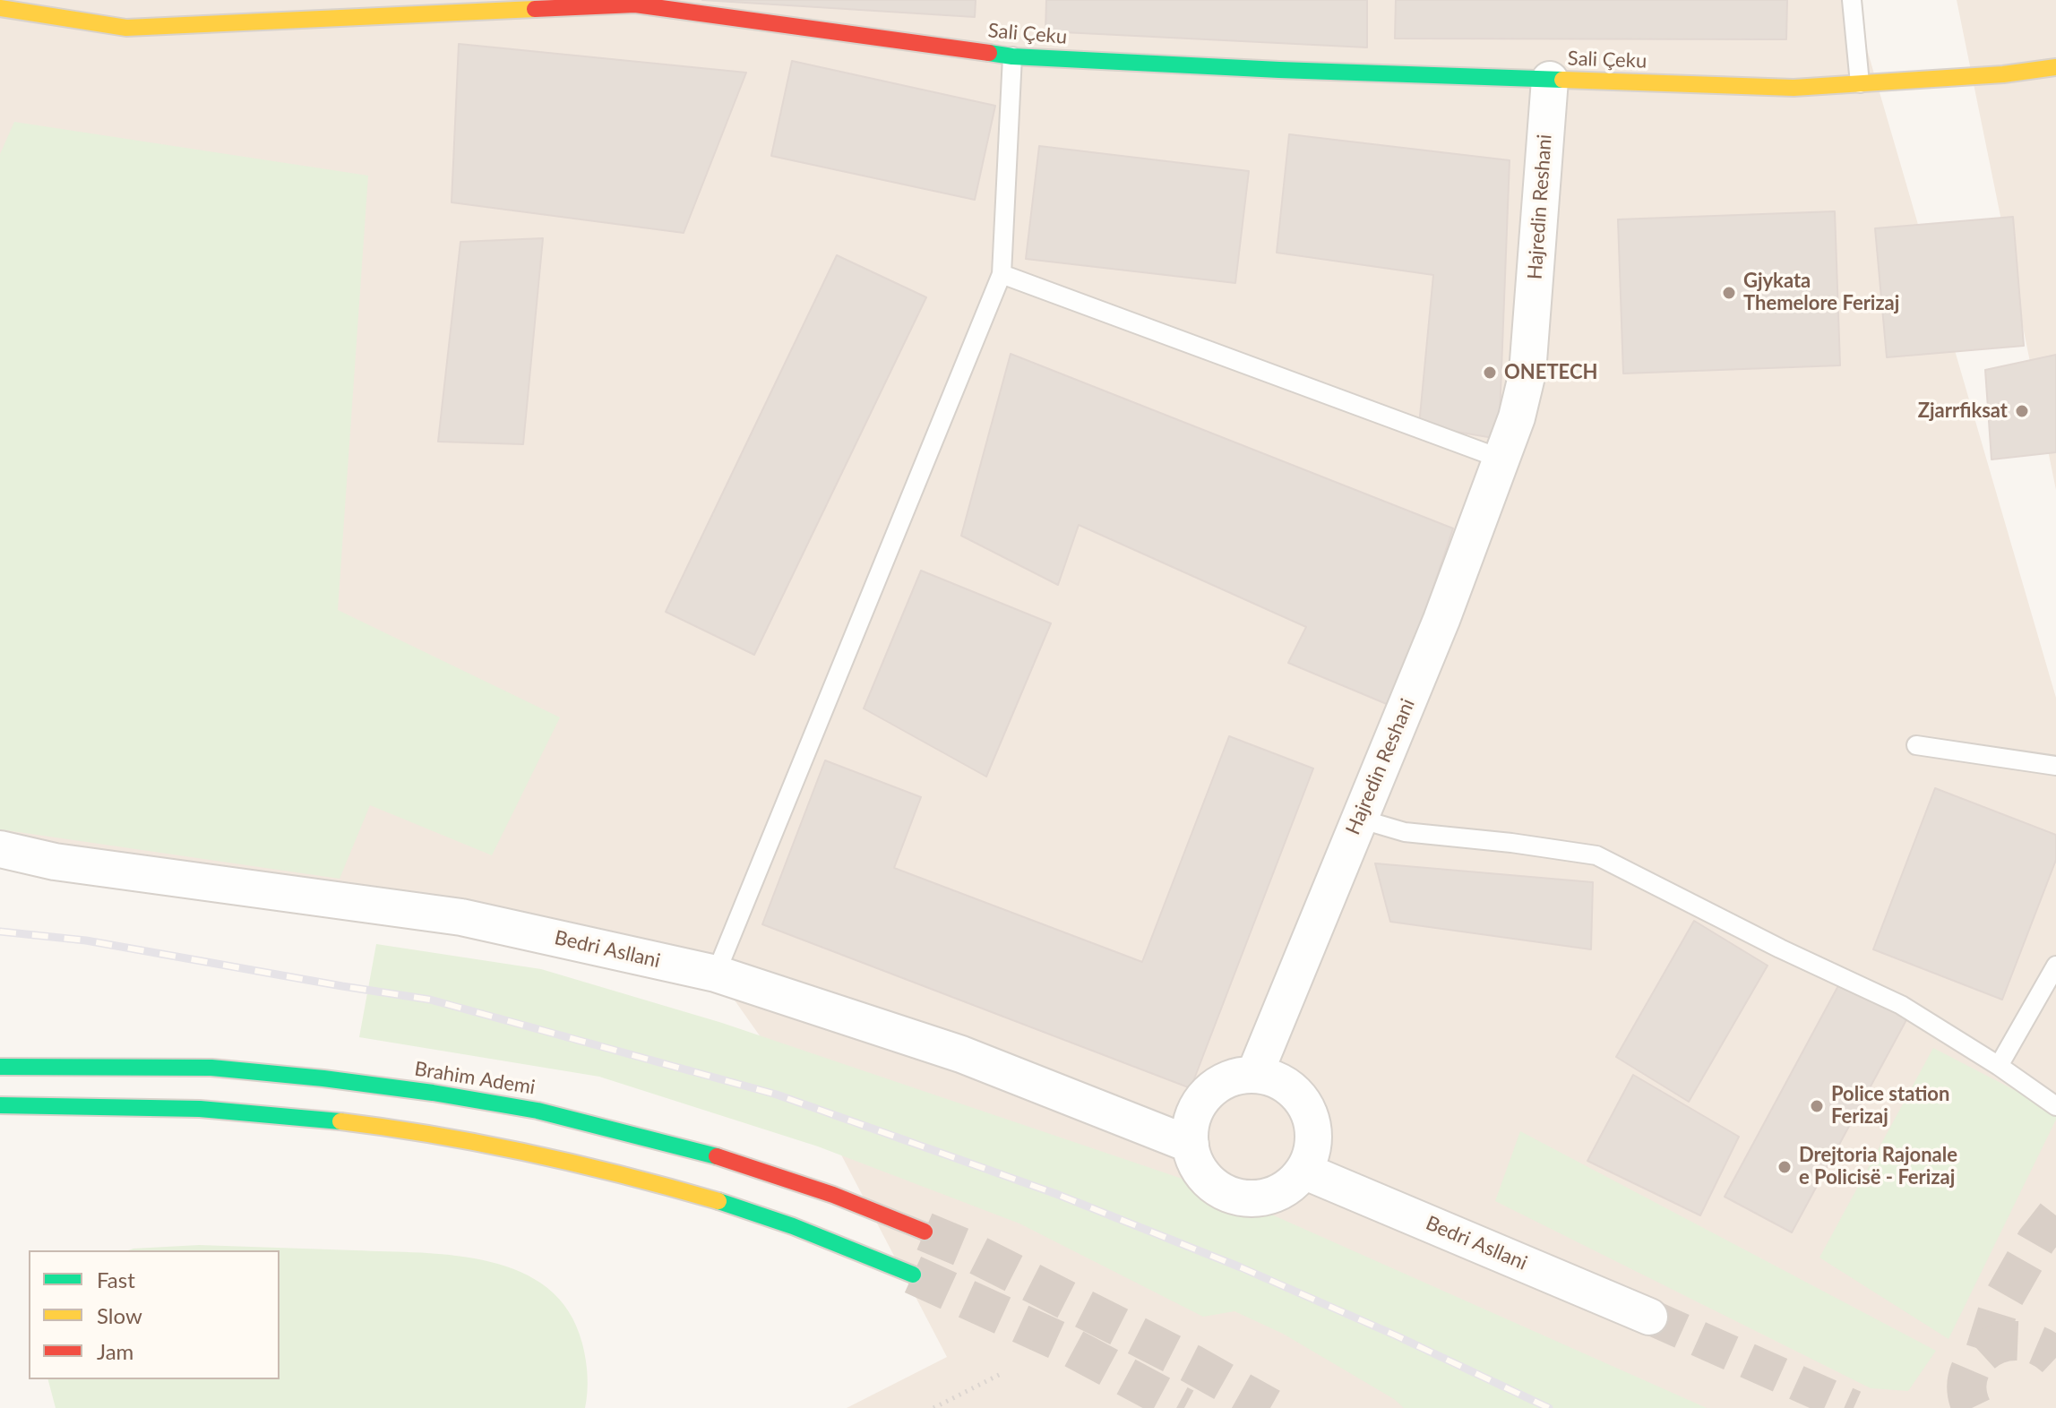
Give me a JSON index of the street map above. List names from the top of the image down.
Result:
{
  "streets": {
    "street": [
      "Sali Çeku",
      "Hajredin Reshani",
      "Bedri Asllani",
      "Brahim Ademi"
    ]
  },
  "crossings": [
    ["Sali Çeku", "Hajredin Reshani"],
    ["Hajredin Reshani", "Bedri Asllani"]
  ],
  "places": [
    "Gjykata Themelore Ferizaj",
    "ONETECH",
    "Zjarrfiksat",
    "Police station Ferizaj",
    "Drejtoria Rajonale e Policisë - Ferizaj"
  ],
  "legend": ["Fast", "Slow", "Jam"]
}
